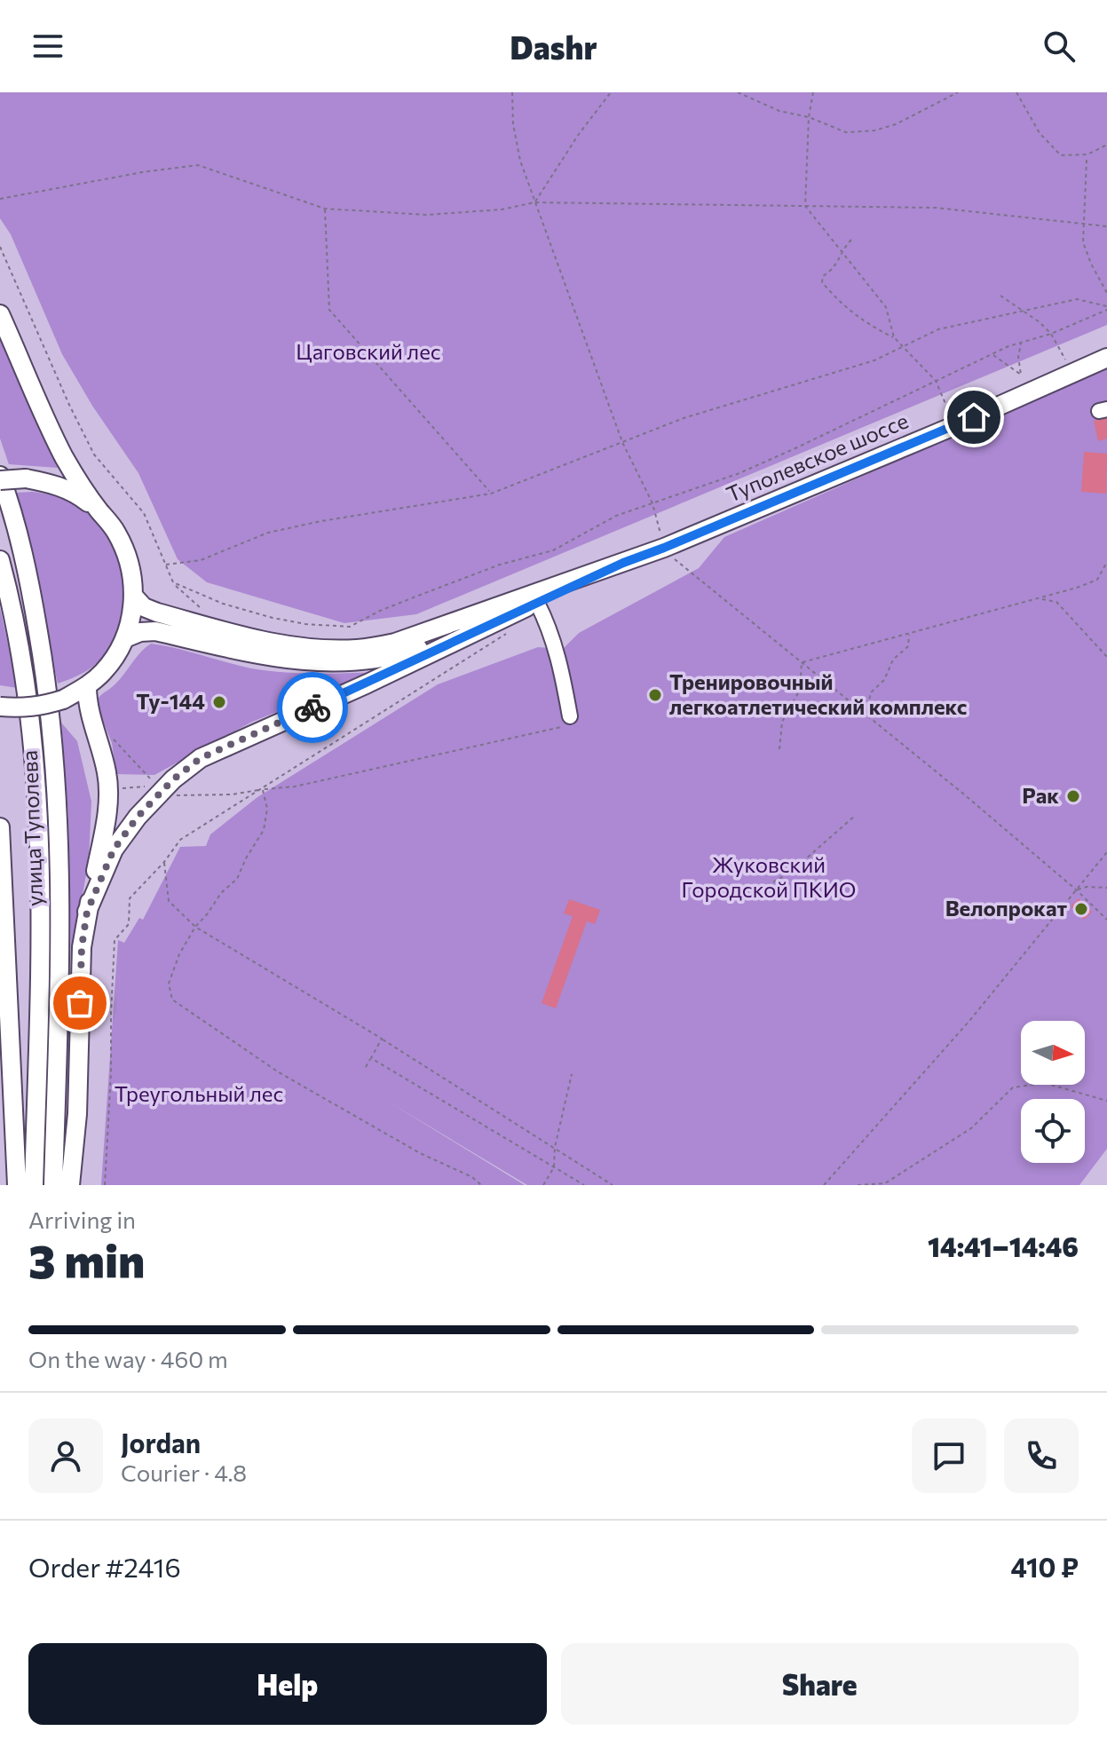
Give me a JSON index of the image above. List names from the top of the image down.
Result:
{
  "streets": {
    "main road": ["Туполевское шоссе", "улица Туполева"]
  },
  "parks": ["Цаговский лес", "Жуковский Городской ПКИО", "Треугольный лес"],
  "places": [
    "Тренировочный легкоатлетический комплекс",
    "Ty-144",
    "Рак",
    "Велопрокат"
  ],
  "north": "right",
  "page": {
    "header": "Dashr",
    "heading": ["3 min", "Arriving in", "14:41–14:46"],
    "panel": [
      "Jordan",
      "Courier · 4.8",
      "Order #2416",
      "410 ₽"
    ],
    "bar": "On the way · 460 m",
    "buttons": ["Help", "Share"]
  }
}
